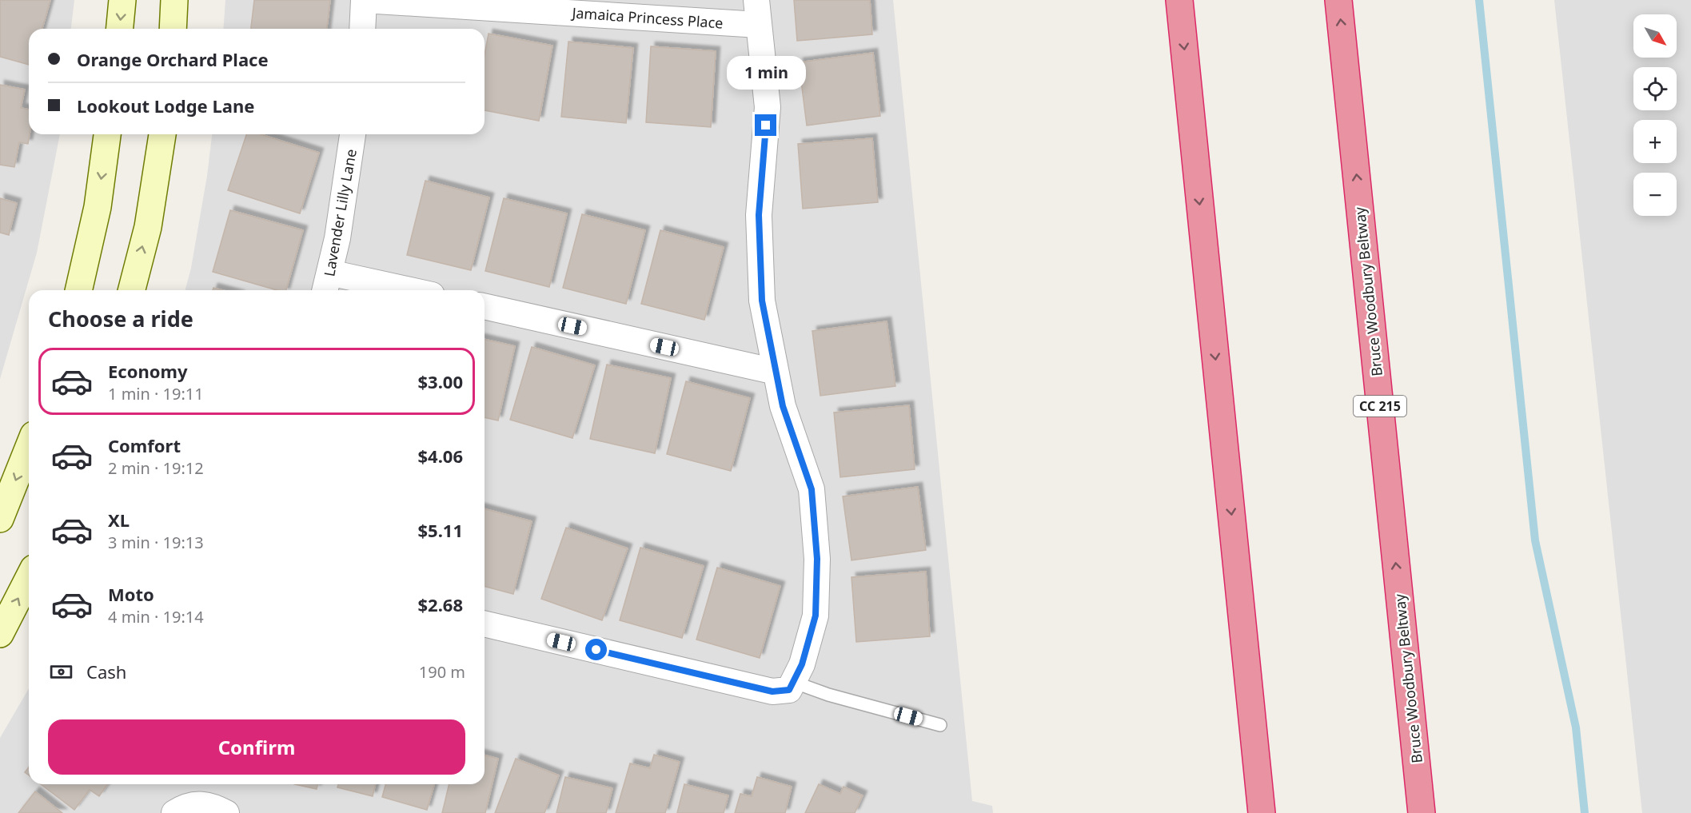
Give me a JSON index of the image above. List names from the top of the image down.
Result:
{
  "streets": {
    "highway": ["Bruce Woodbury Beltway", "CC 215"],
    "street": ["Jamaica Princess Place", "Lavender Lilly Lane"]
  },
  "north": "bottom right",
  "page": {
    "map_buttons": ["+", "−"],
    "banner": ["Orange Orchard Place", "Lookout Lodge Lane"],
    "bubble": "1 min",
    "heading": "Choose a ride",
    "list": [
      {
        "name": "Economy",
        "note": "1 min · 19:11",
        "value": "$3.00"
      },
      {
        "name": "Comfort",
        "note": "2 min · 19:12",
        "value": "$4.06"
      },
      {
        "name": "XL",
        "note": "3 min · 19:13",
        "value": "$5.11"
      },
      {
        "name": "Moto",
        "note": "4 min · 19:14",
        "value": "$2.68"
      }
    ],
    "pay": ["Cash", "190 m"],
    "buttons": "Confirm"
  }
}
